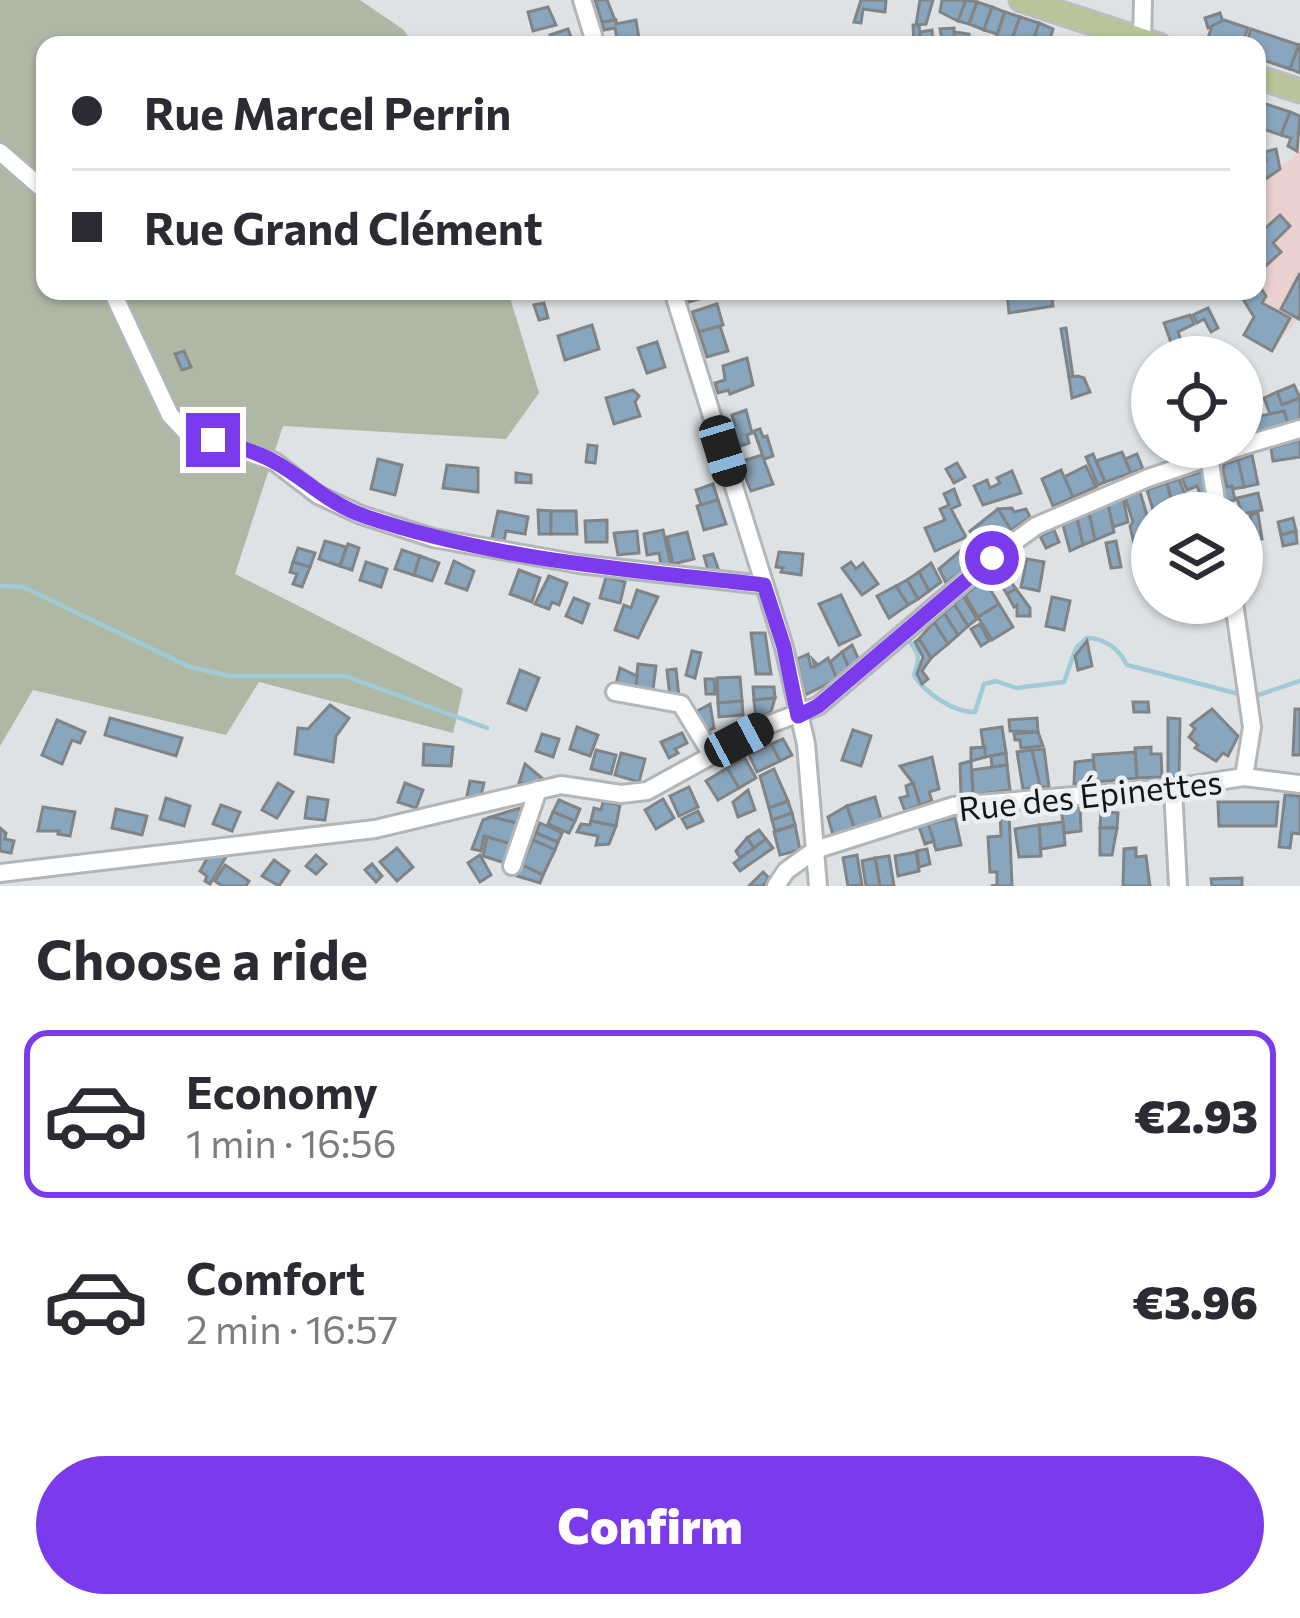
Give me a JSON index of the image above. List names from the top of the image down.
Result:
{
  "streets": {
    "street": ["Rue des Épinettes"]
  },
  "page": {
    "banner": ["Rue Marcel Perrin", "Rue Grand Clément"],
    "heading": "Choose a ride",
    "list": [
      {
        "name": "Economy",
        "note": "1 min · 16:56",
        "value": "€2.93"
      },
      {
        "name": "Comfort",
        "note": "2 min · 16:57",
        "value": "€3.96"
      }
    ],
    "buttons": "Confirm"
  }
}
